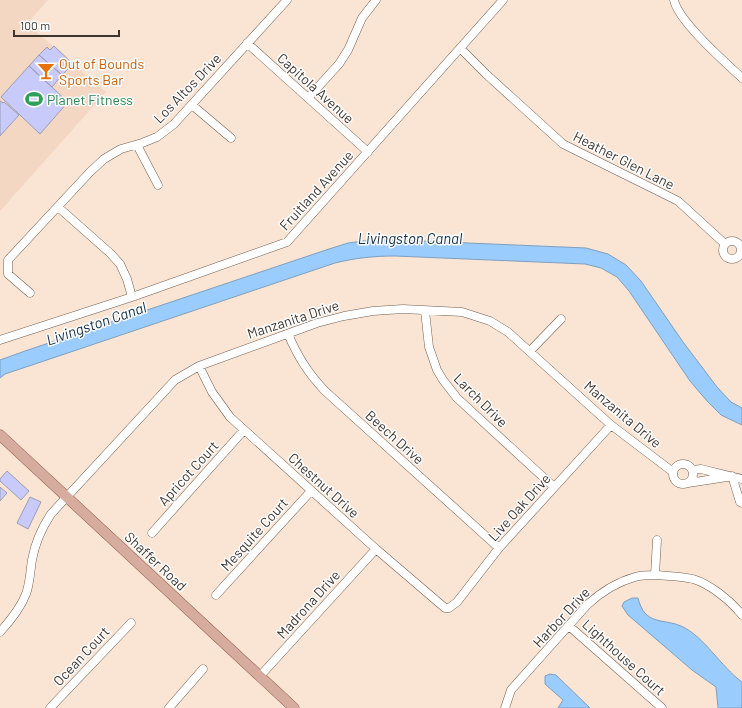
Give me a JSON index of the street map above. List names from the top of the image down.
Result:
{
  "streets": {
    "main road": ["Shaffer Road"],
    "street": [
      "Los Altos Drive",
      "Capitola Avenue",
      "Heather Glen Lane",
      "Fruitland Avenue",
      "Manzanita Drive",
      "Larch Drive",
      "Beech Drive",
      "Apricot Court",
      "Chestnut Drive",
      "Live Oak Drive",
      "Mesquite Court",
      "Madrona Drive",
      "Harbor Drive",
      "Ocean Court",
      "Lighthouse Court"
    ]
  },
  "crossings": [
    ["Los Altos Drive", "Capitola Avenue"],
    ["Capitola Avenue", "Fruitland Avenue"],
    ["Heather Glen Lane", "Fruitland Avenue"],
    ["Manzanita Drive", "Larch Drive"],
    ["Manzanita Drive", "Beech Drive"],
    ["Manzanita Drive", "Chestnut Drive"],
    ["Manzanita Drive", "Live Oak Drive"],
    ["Manzanita Drive", "Shaffer Road"],
    ["Larch Drive", "Live Oak Drive"],
    ["Beech Drive", "Live Oak Drive"],
    ["Apricot Court", "Chestnut Drive"],
    ["Chestnut Drive", "Live Oak Drive"],
    ["Chestnut Drive", "Mesquite Court"],
    ["Chestnut Drive", "Madrona Drive"],
    ["Shaffer Road", "Madrona Drive"],
    ["Harbor Drive", "Lighthouse Court"]
  ],
  "water": ["Livingston Canal"],
  "places": {
    "bar": ["Out of Bounds Sports Bar"],
    "sports": ["Planet Fitness"]
  },
  "scale_bar": "100 m"
}
